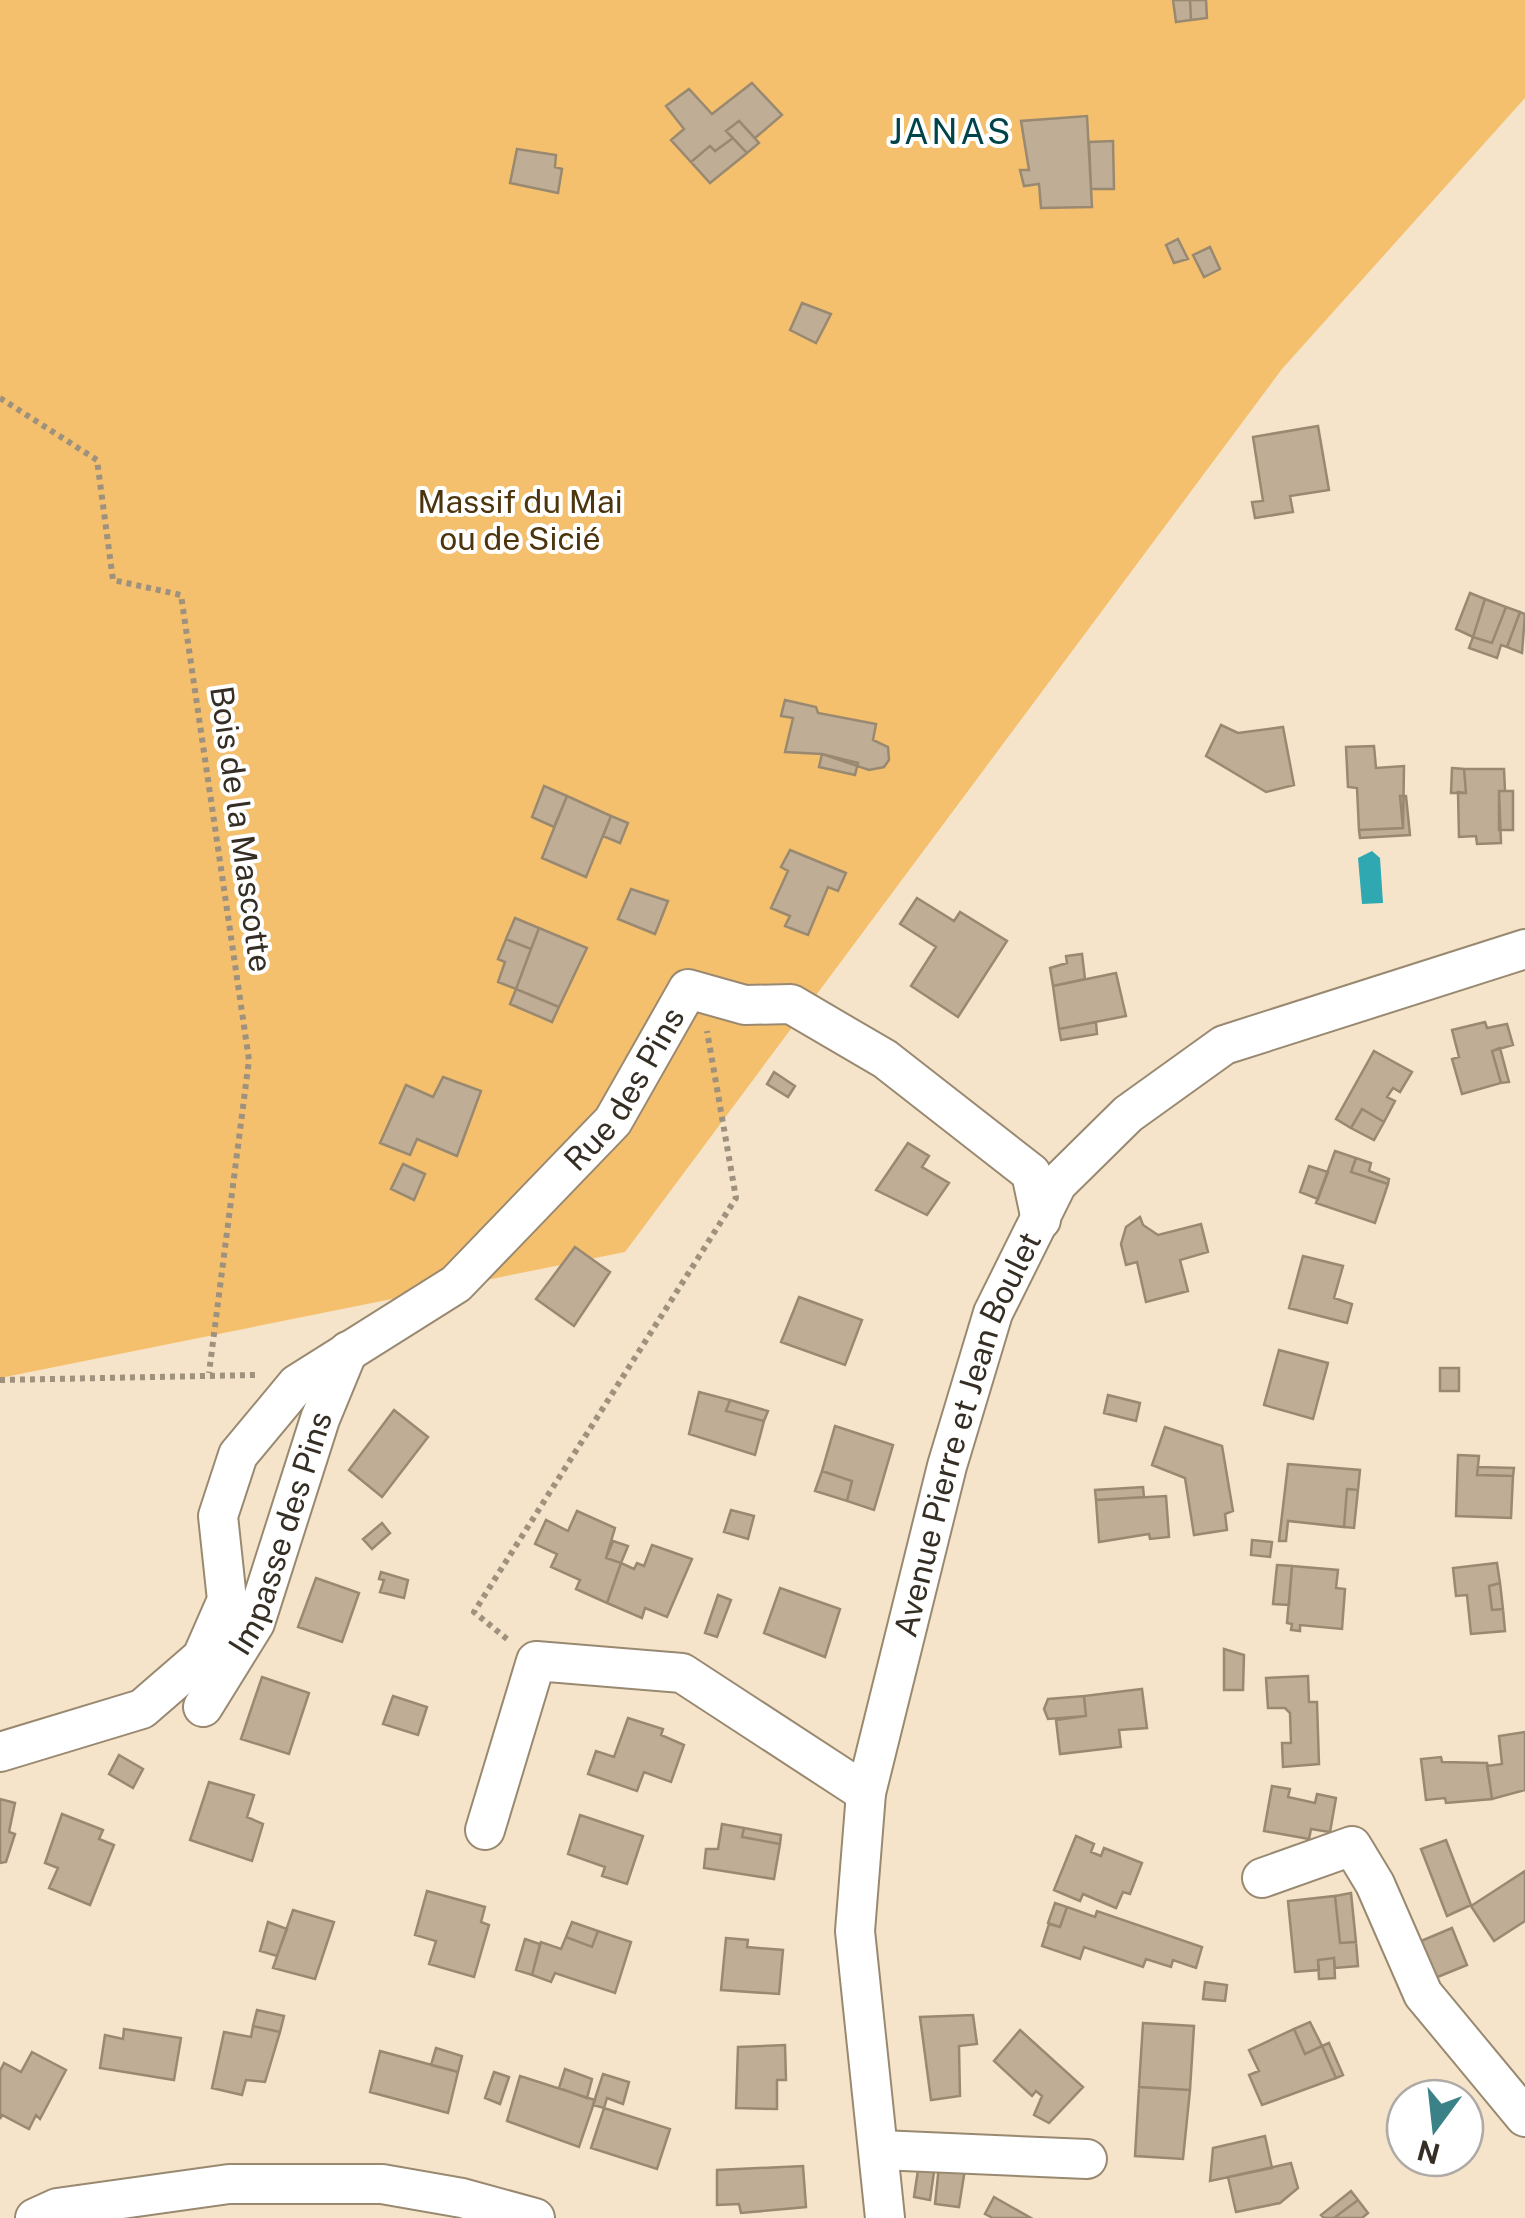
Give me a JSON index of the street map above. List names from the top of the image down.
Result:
{
  "streets": {
    "street": ["Rue des Pins", "Avenue Pierre et Jean Boulet", "Impasse des Pins"],
    "path": ["Bois de la Mascotte"]
  },
  "crossings": [
    ["Rue des Pins", "Avenue Pierre et Jean Boulet"],
    ["Rue des Pins", "Impasse des Pins"]
  ],
  "districts": ["JANAS"],
  "parks": ["Massif du Mai ou de Sicié"],
  "north": "bottom"
}
